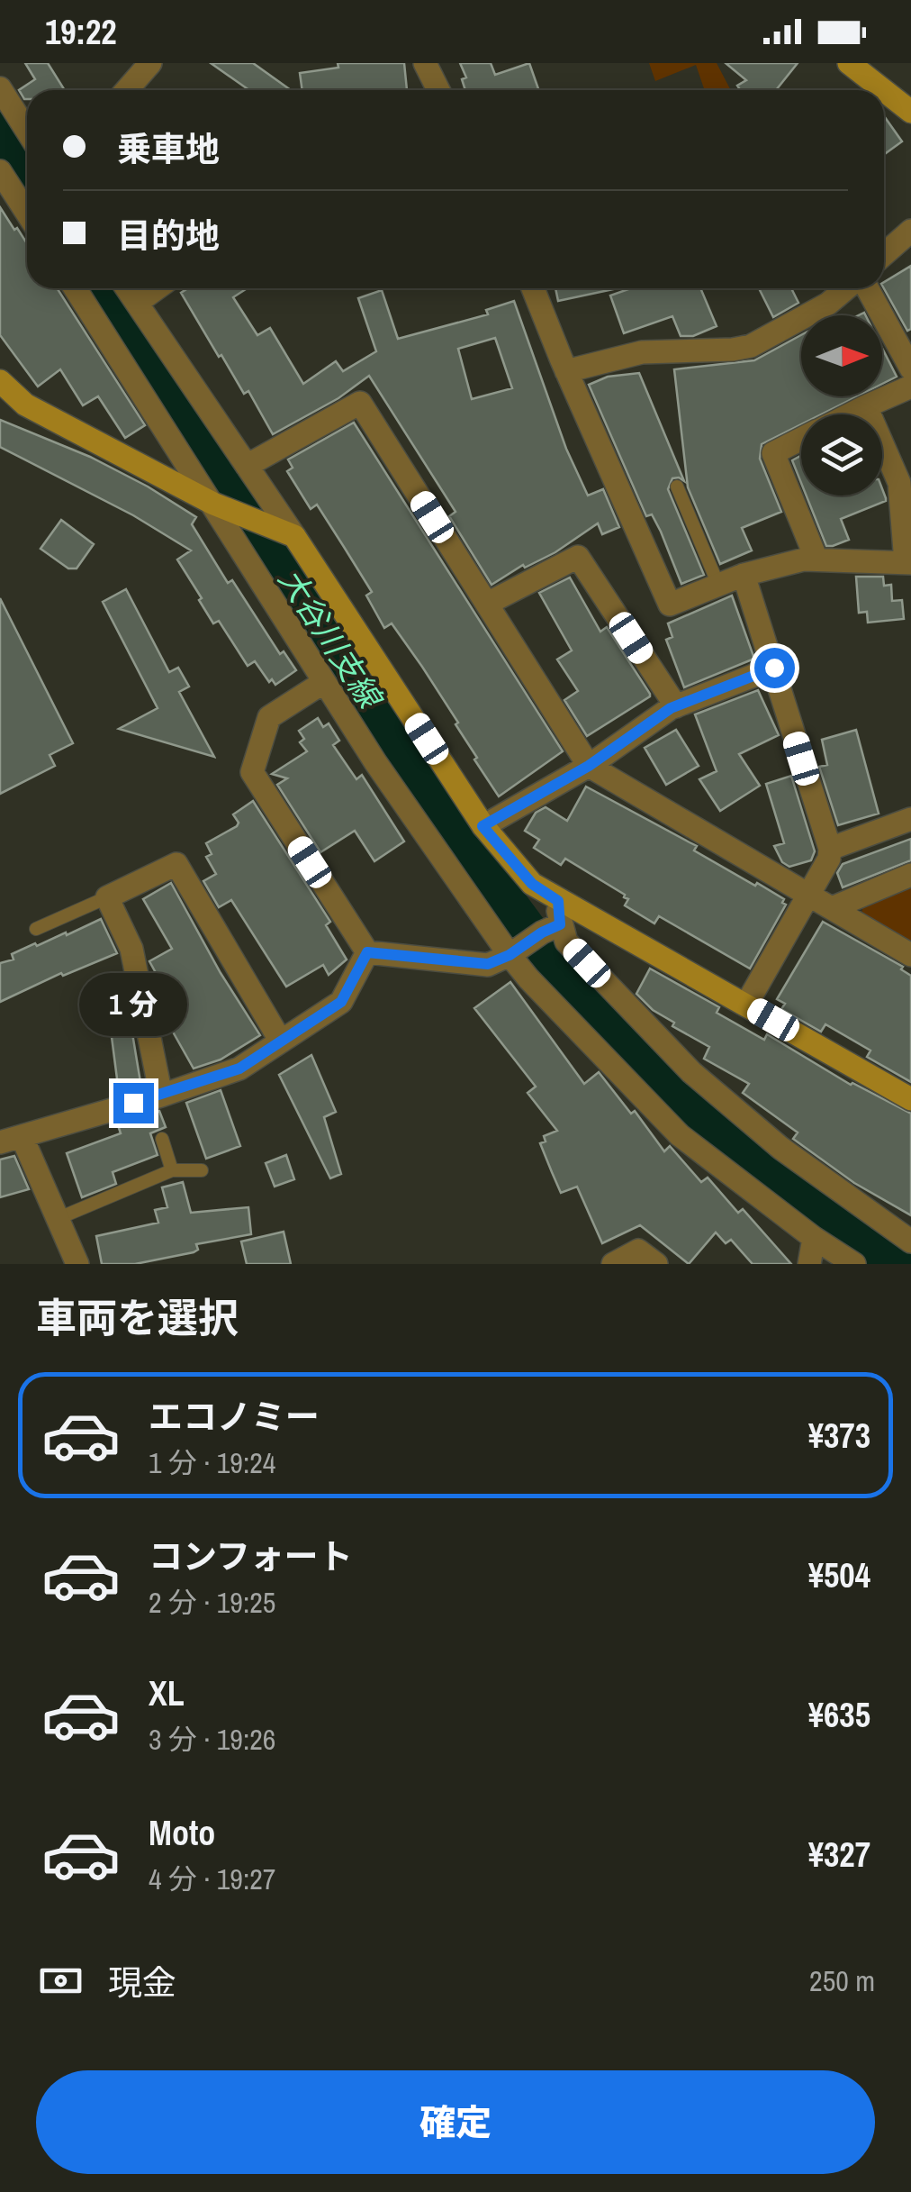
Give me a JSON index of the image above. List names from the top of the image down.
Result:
{
  "water": ["大谷川支線"],
  "north": "right",
  "page": {
    "status": "19:22",
    "banner": ["乗車地", "目的地"],
    "bubble": "1 分",
    "heading": "車両を選択",
    "list": [
      {
        "name": "エコノミー",
        "note": "1 分 · 19:24",
        "value": "¥373"
      },
      {
        "name": "コンフォート",
        "note": "2 分 · 19:25",
        "value": "¥504"
      },
      {
        "name": "XL",
        "note": "3 分 · 19:26",
        "value": "¥635"
      },
      {
        "name": "Moto",
        "note": "4 分 · 19:27",
        "value": "¥327"
      }
    ],
    "pay": ["現金", "250 m"],
    "buttons": "確定"
  }
}
